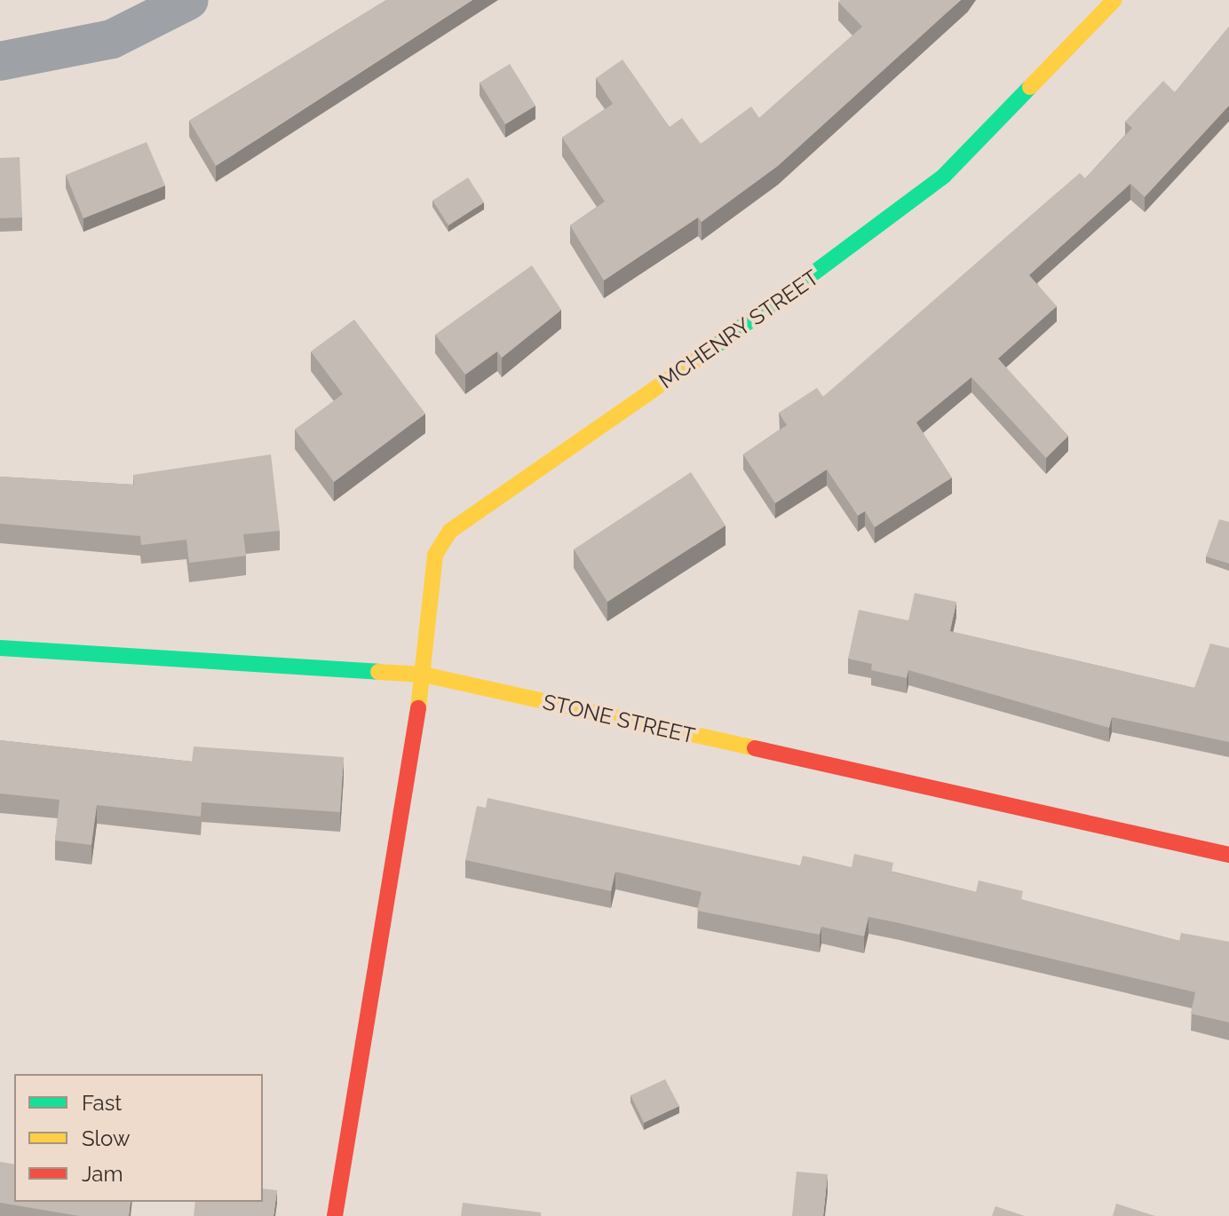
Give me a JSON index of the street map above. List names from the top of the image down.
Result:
{
  "streets": {
    "street": ["MCHENRY STREET", "STONE STREET"]
  },
  "crossings": [
    ["MCHENRY STREET", "STONE STREET"]
  ],
  "legend": ["Fast", "Slow", "Jam"]
}
